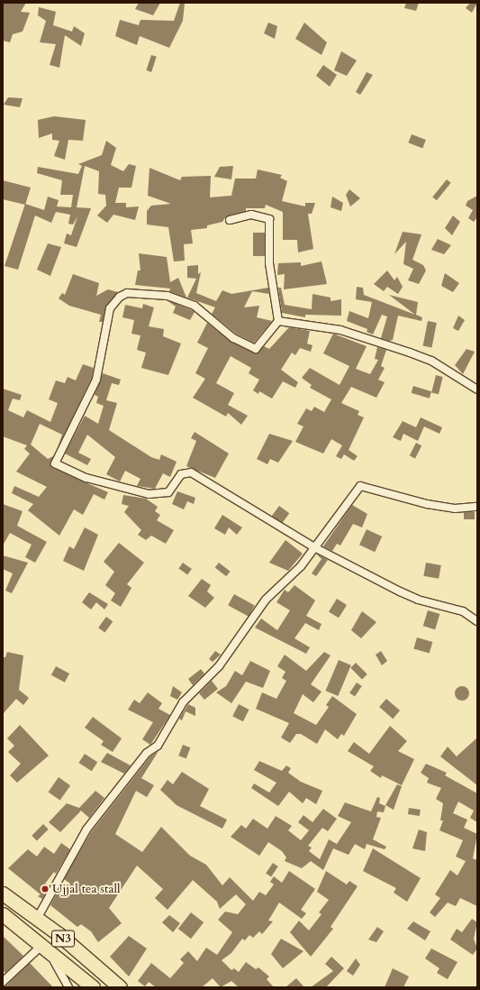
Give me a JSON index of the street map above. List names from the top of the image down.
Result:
{
  "streets": {
    "highway": ["N3"]
  },
  "places": ["Ujjal tea stall"]
}
